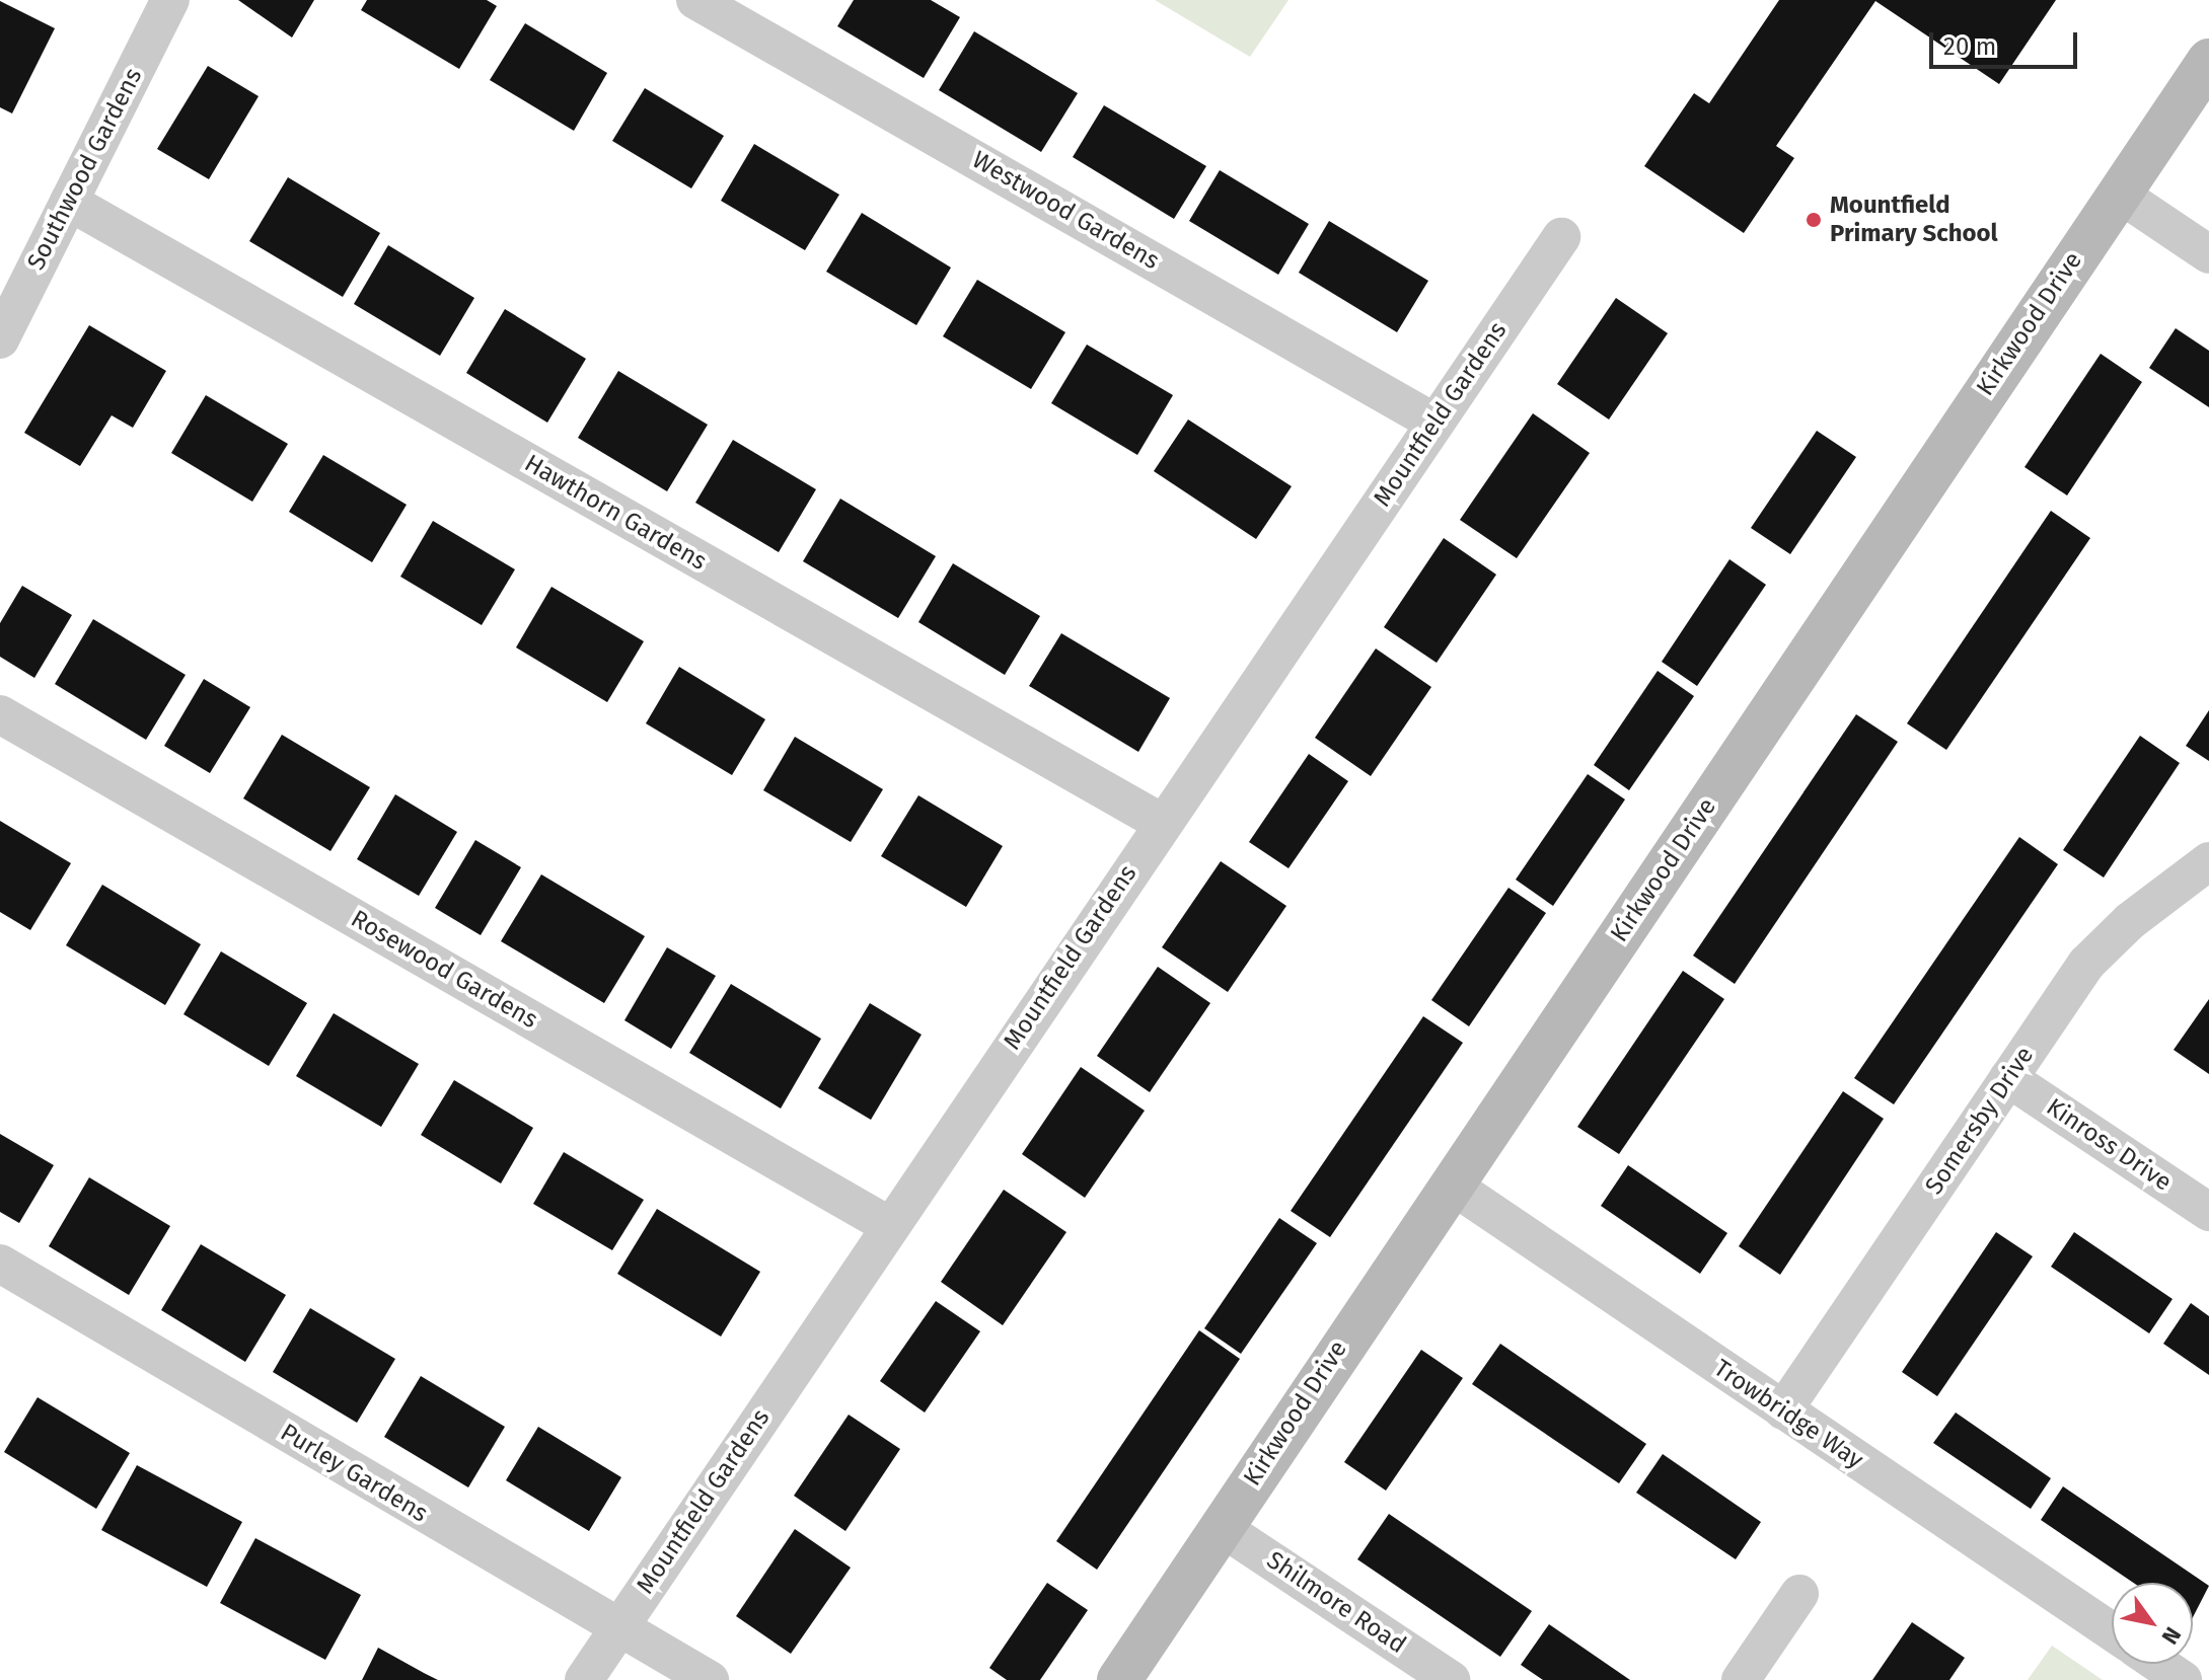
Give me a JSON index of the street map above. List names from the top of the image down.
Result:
{
  "streets": {
    "street": [
      "Southwood Gardens",
      "Westwood Gardens",
      "Kirkwood Drive",
      "Mountfield Gardens",
      "Hawthorn Gardens",
      "Rosewood Gardens",
      "Somersby Drive",
      "Kinross Drive",
      "Trowbridge Way",
      "Purley Gardens",
      "Shilmore Road"
    ]
  },
  "crossings": [
    ["Southwood Gardens", "Hawthorn Gardens"],
    ["Westwood Gardens", "Mountfield Gardens"],
    ["Kirkwood Drive", "Trowbridge Way"],
    ["Kirkwood Drive", "Shilmore Road"],
    ["Mountfield Gardens", "Hawthorn Gardens"],
    ["Mountfield Gardens", "Rosewood Gardens"],
    ["Mountfield Gardens", "Purley Gardens"],
    ["Somersby Drive", "Kinross Drive"],
    ["Somersby Drive", "Trowbridge Way"]
  ],
  "places": ["Mountfield Primary School"],
  "scale_bar": "20 m",
  "north": "bottom right"
}
